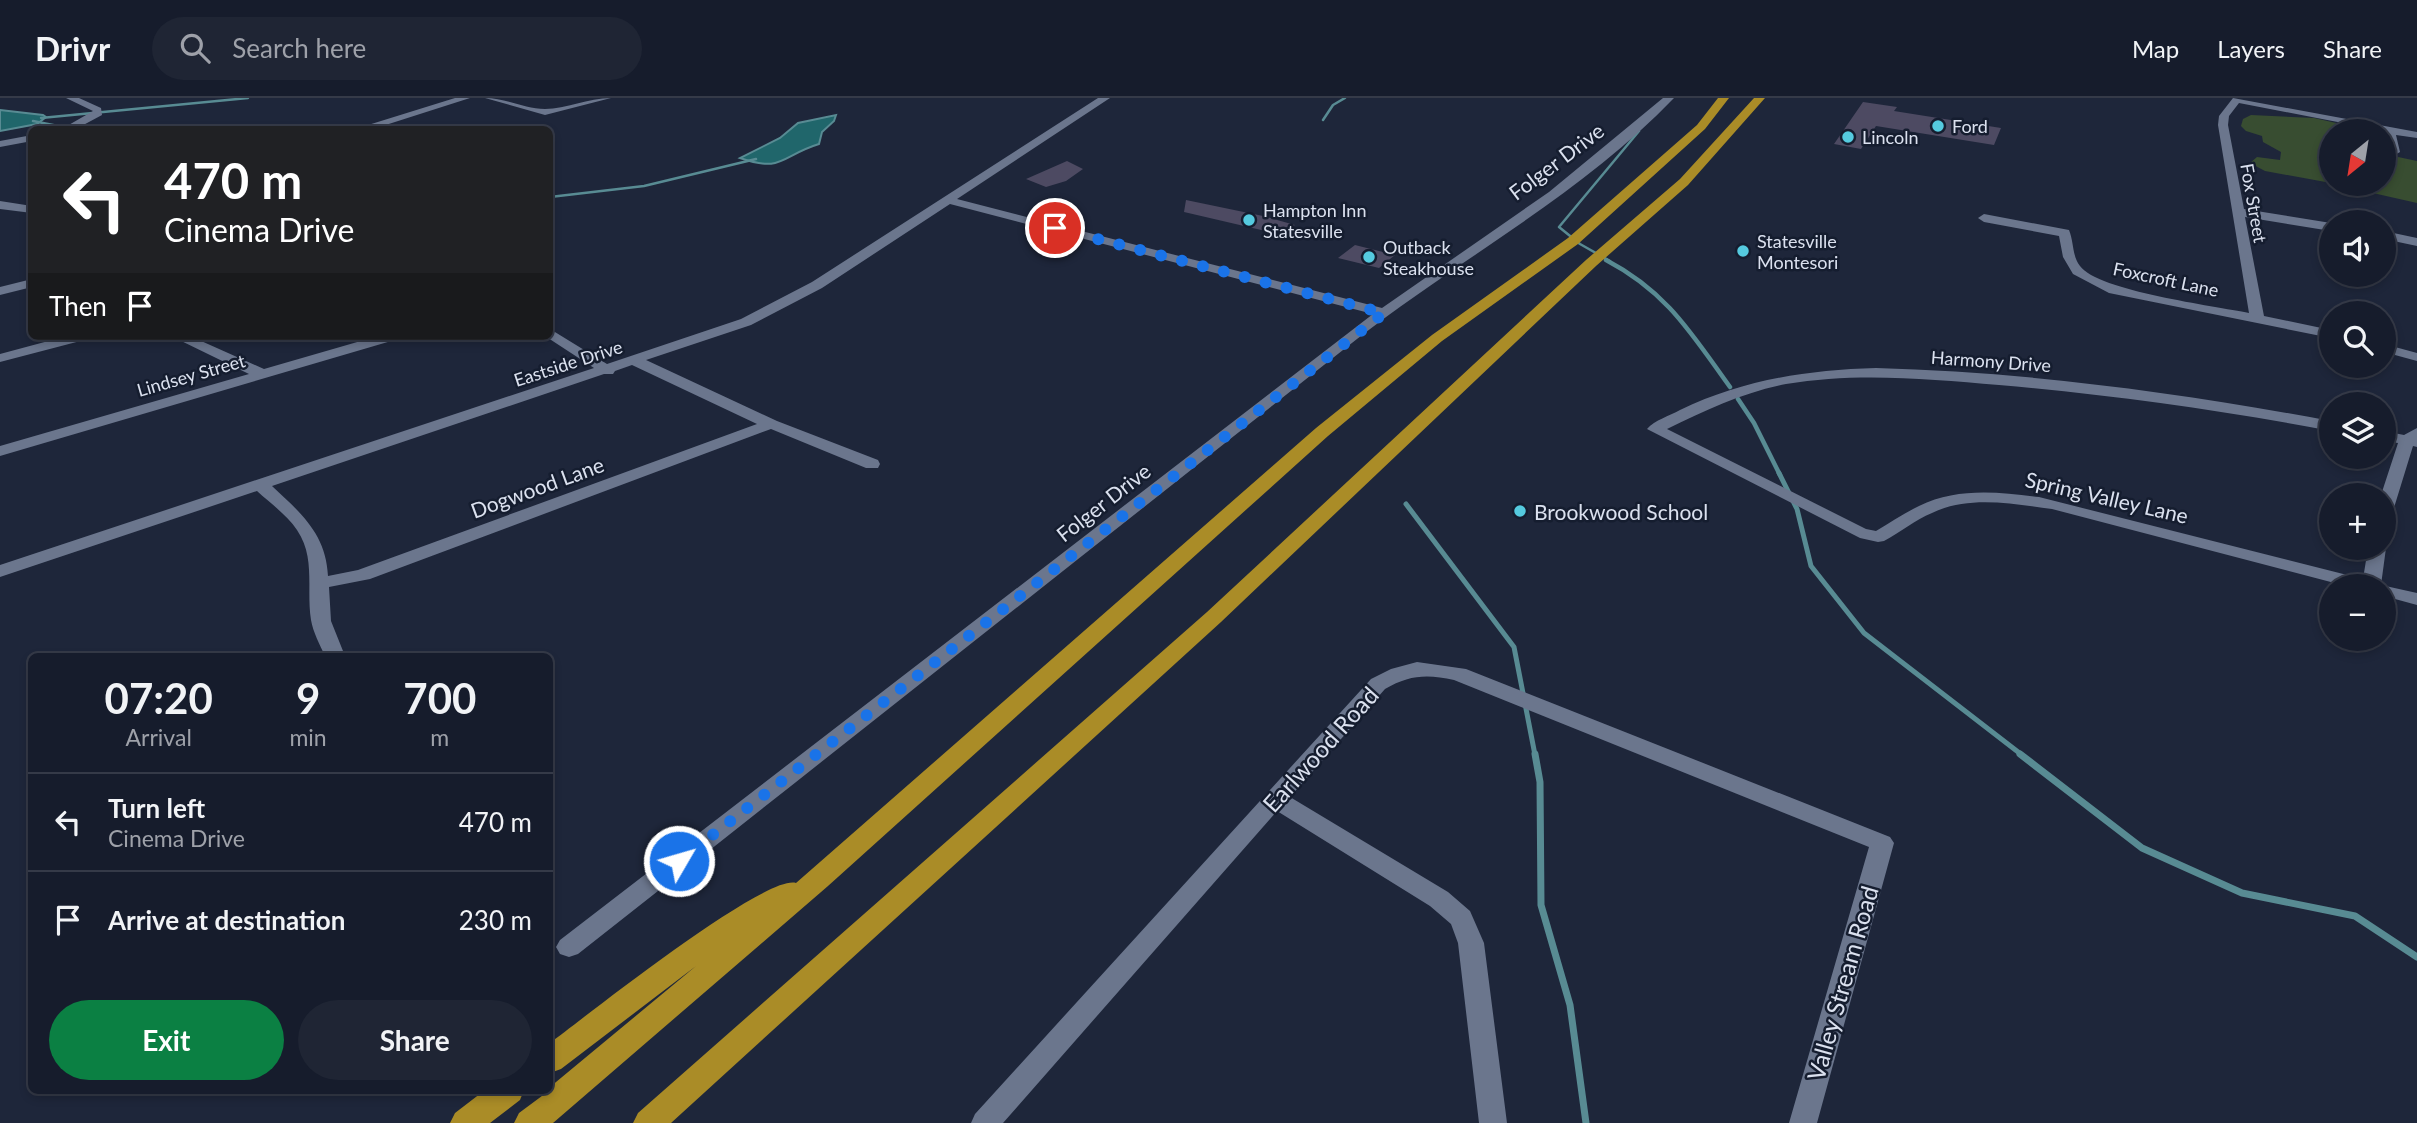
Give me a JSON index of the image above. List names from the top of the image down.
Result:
{
  "streets": {
    "street": [
      "Folger Drive",
      "Fox Street",
      "Foxcroft Lane",
      "Harmony Drive",
      "Eastside Drive",
      "Lindsey Street",
      "Dogwood Lane",
      "Spring Valley Lane",
      "Earlwood Road",
      "Valley Stream Road"
    ]
  },
  "crossings": [
    ["Fox Street", "Foxcroft Lane"],
    ["Harmony Drive", "Spring Valley Lane"],
    ["Earlwood Road", "Valley Stream Road"]
  ],
  "places": [
    "Ford",
    "Lincoln",
    "Hampton Inn Statesville",
    "Statesville Montesori",
    "Outback Steakhouse",
    "Brookwood School"
  ],
  "north": "bottom left",
  "page": {
    "header": "Drivr",
    "search": "Search here",
    "nav": ["Map", "Layers", "Share"],
    "map_buttons": ["+", "−"],
    "turn": ["470 m", "Cinema Drive"],
    "then": "Then",
    "eta": [
      "07:20",
      "Arrival",
      "9",
      "min",
      "700",
      "m"
    ],
    "list": [
      {
        "name": "Turn left",
        "note": "Cinema Drive",
        "value": "470 m"
      },
      {
        "name": "Arrive at destination",
        "value": "230 m"
      }
    ],
    "buttons": ["Exit", "Share"]
  }
}
